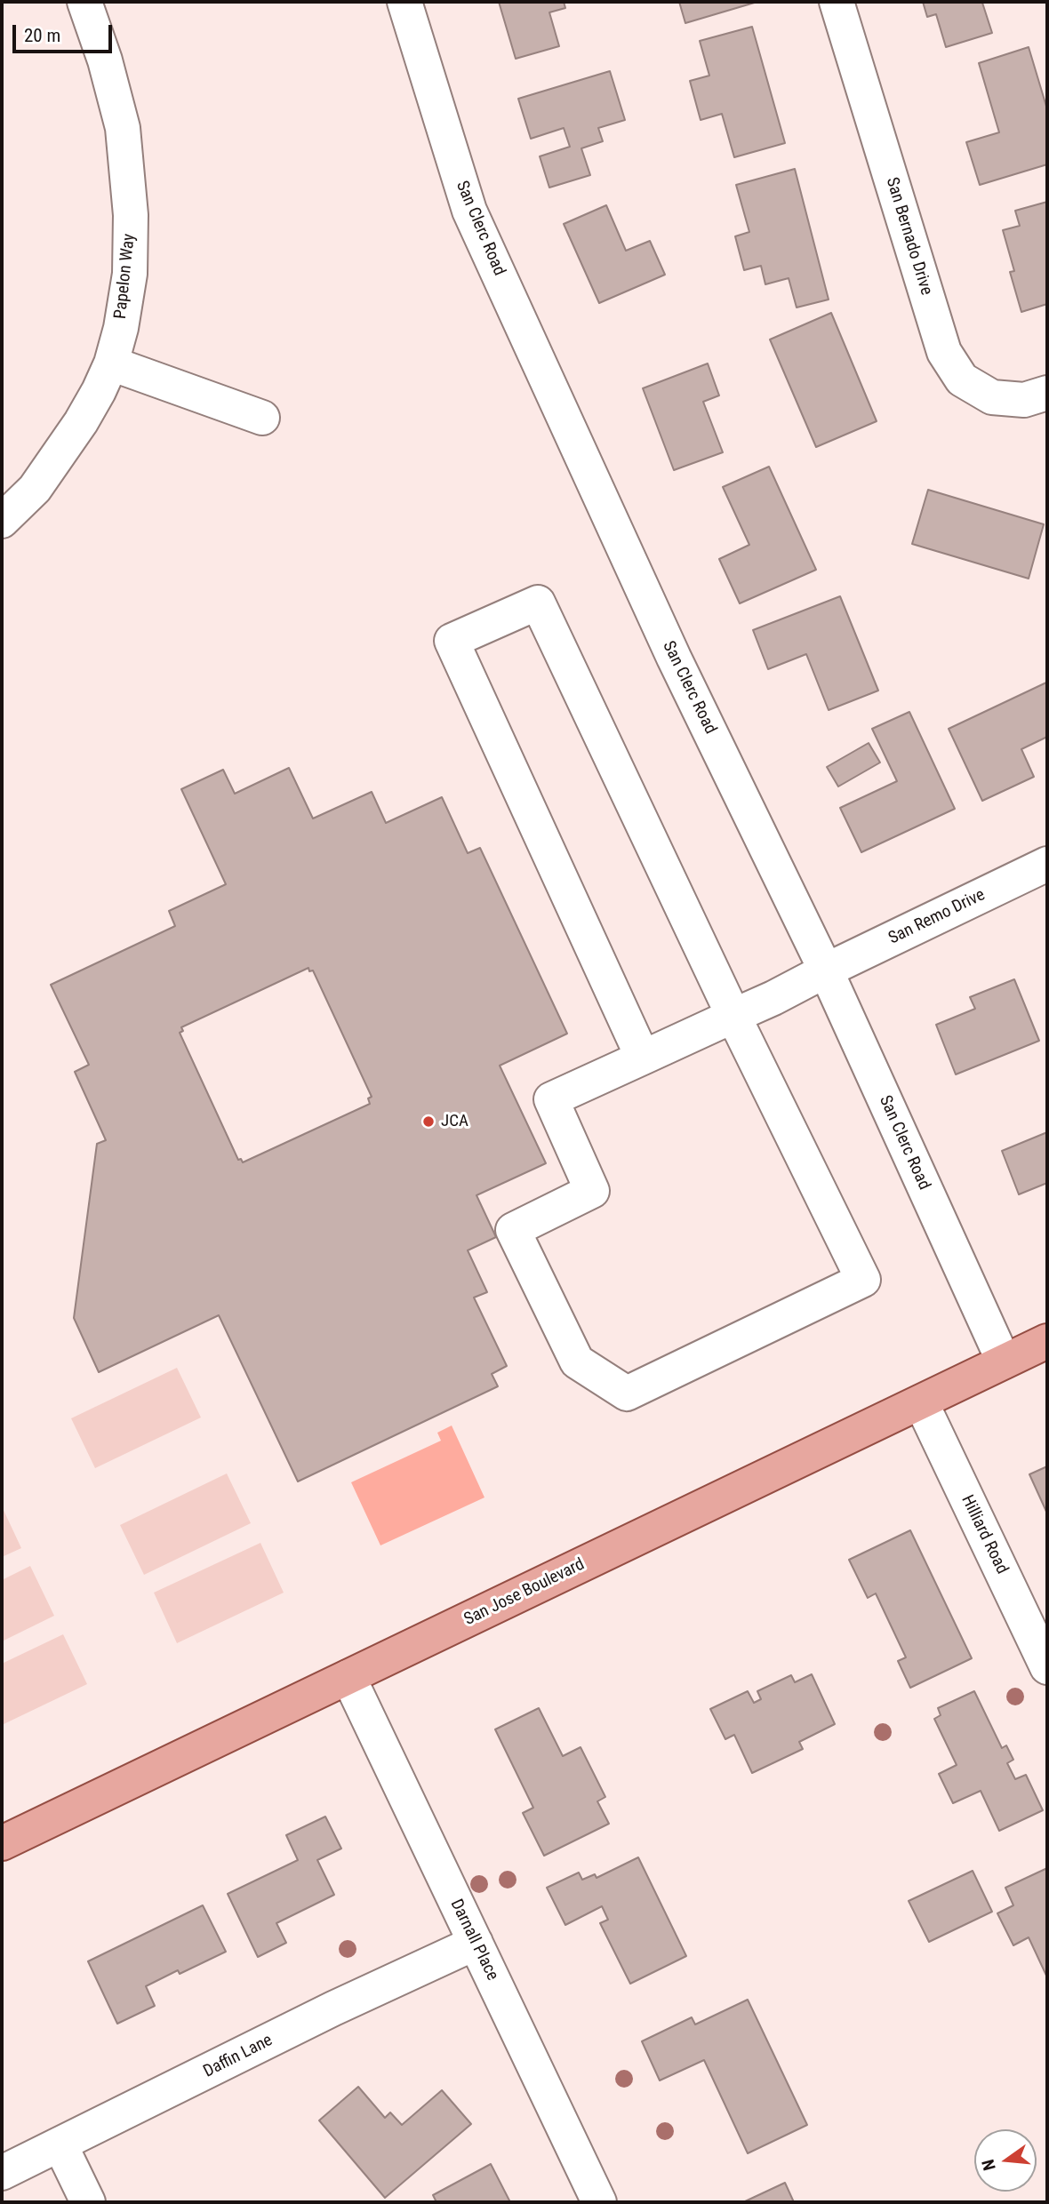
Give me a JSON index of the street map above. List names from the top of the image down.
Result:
{
  "streets": {
    "main road": ["San Jose Boulevard"],
    "street": [
      "San Clerc Road",
      "San Bernado Drive",
      "Papelon Way",
      "San Remo Drive",
      "Hilliard Road",
      "Darnall Place",
      "Daffin Lane"
    ]
  },
  "crossings": [
    ["San Clerc Road", "San Remo Drive"],
    ["San Clerc Road", "San Jose Boulevard"],
    ["Hilliard Road", "San Jose Boulevard"],
    ["San Jose Boulevard", "Darnall Place"],
    ["Darnall Place", "Daffin Lane"]
  ],
  "places": ["JCA"],
  "scale_bar": "20 m",
  "north": "left"
}
